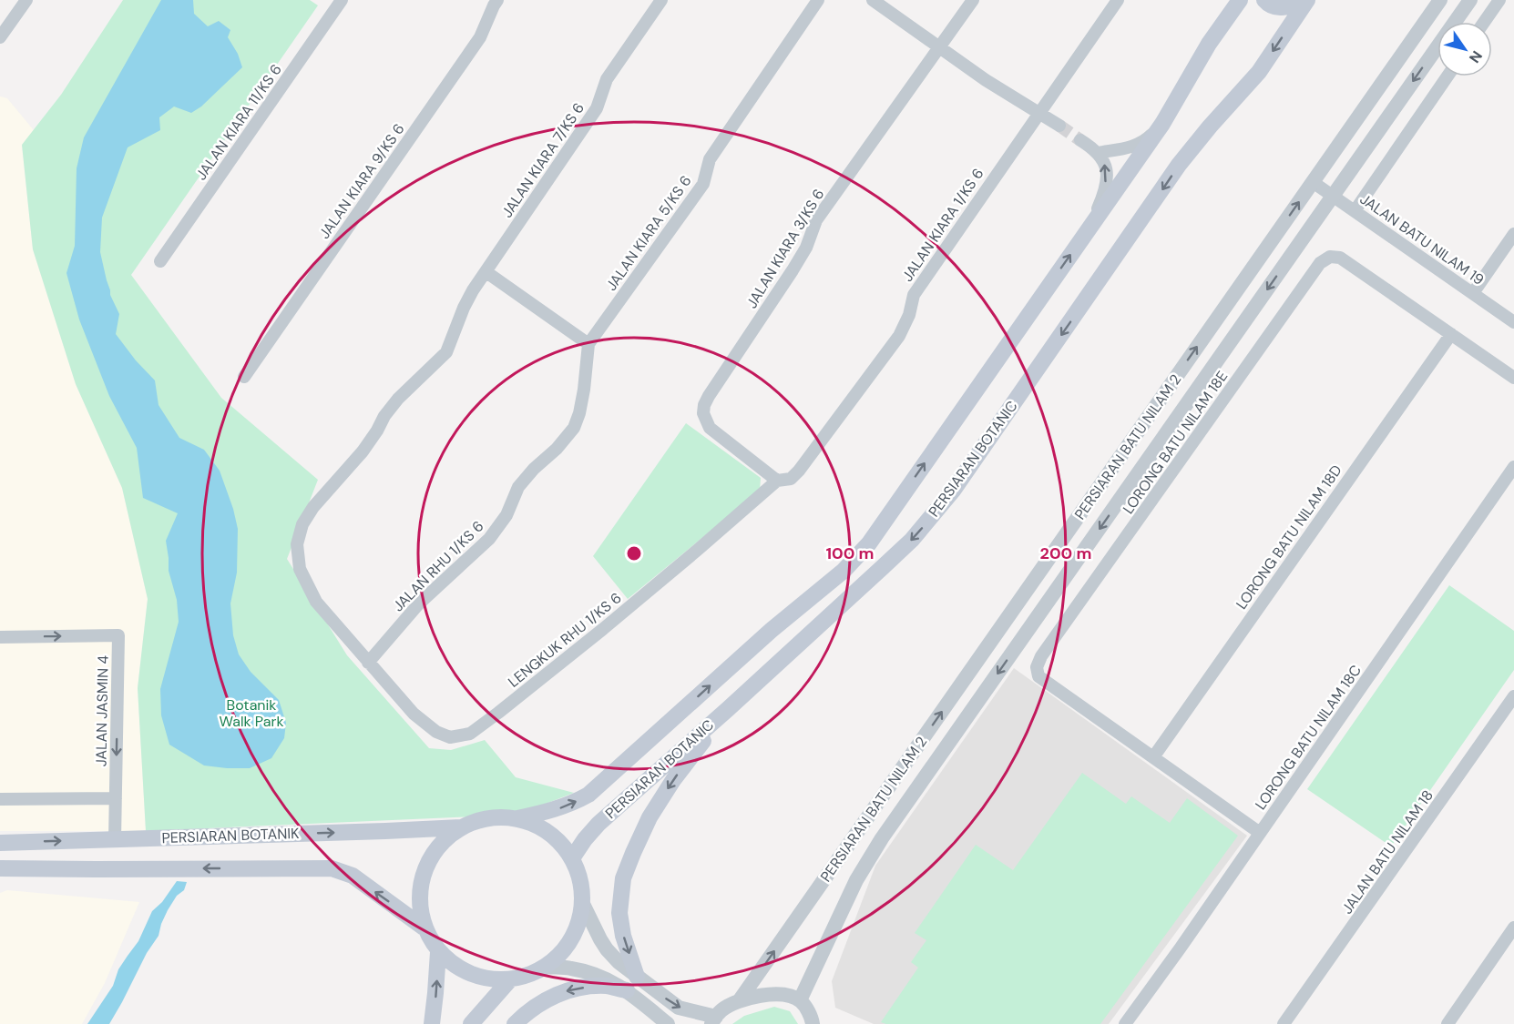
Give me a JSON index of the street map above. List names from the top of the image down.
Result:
{
  "streets": {
    "main road": ["PERSIARAN BOTANIC", "PERSIARAN BOTANIK"],
    "street": [
      "JALAN KIARA 11/KS 6",
      "JALAN KIARA 7/KS 6",
      "JALAN KIARA 9/KS 6",
      "JALAN KIARA 1/KS 6",
      "JALAN KIARA 5/KS 6",
      "JALAN BATU NILAM 19",
      "JALAN KIARA 3/KS 6",
      "LORONG BATU NILAM 18E",
      "PERSIARAN BATU NILAM 2",
      "LORONG BATU NILAM 18D",
      "JALAN RHU 1/KS 6",
      "LENGKUK RHU 1/KS 6",
      "JALAN JASMIN 4",
      "LORONG BATU NILAM 18C",
      "JALAN BATU NILAM 18"
    ]
  },
  "crossings": [
    ["JALAN KIARA 7/KS 6", "LENGKUK RHU 1/KS 6"],
    ["JALAN KIARA 1/KS 6", "JALAN KIARA 3/KS 6"],
    ["JALAN KIARA 1/KS 6", "LENGKUK RHU 1/KS 6"],
    ["JALAN KIARA 5/KS 6", "JALAN RHU 1/KS 6"],
    ["JALAN BATU NILAM 19", "PERSIARAN BATU NILAM 2"],
    ["JALAN KIARA 3/KS 6", "LENGKUK RHU 1/KS 6"],
    ["LORONG BATU NILAM 18E", "LORONG BATU NILAM 18D"],
    ["PERSIARAN BOTANIC", "PERSIARAN BOTANIK"],
    ["JALAN RHU 1/KS 6", "LENGKUK RHU 1/KS 6"],
    ["JALAN JASMIN 4", "PERSIARAN BOTANIK"]
  ],
  "parks": ["Botanik Walk Park"],
  "north": "bottom right",
  "rings": ["100 m", "200 m"]
}
